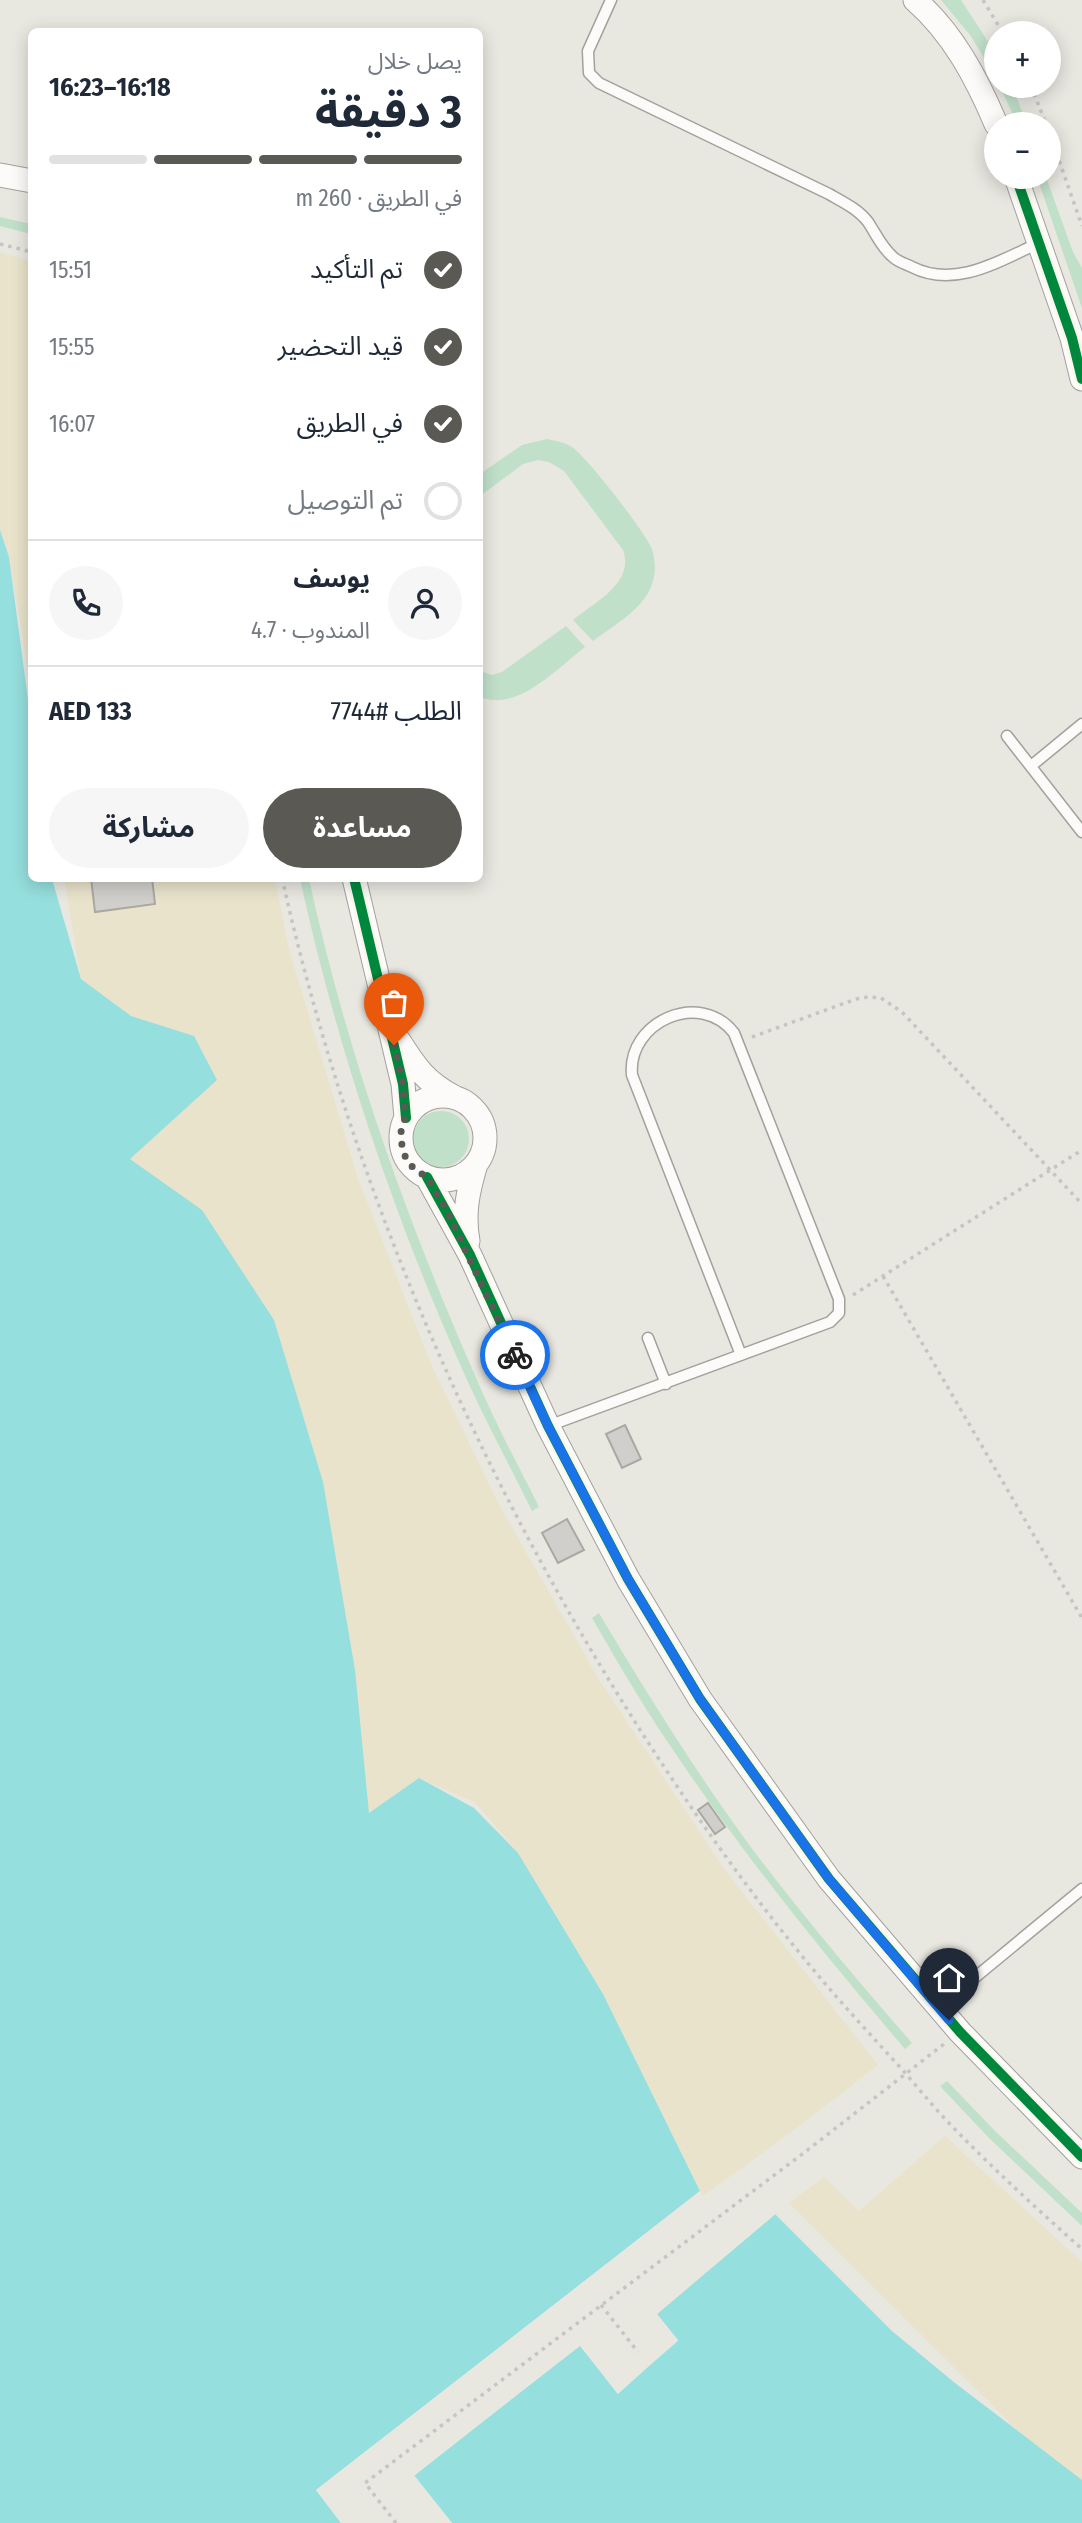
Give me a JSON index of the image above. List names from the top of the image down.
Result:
{
  "page": {
    "map_buttons": ["+", "−"],
    "heading": ["3 دقيقة", "يصل خلال", "16:18–16:23"],
    "panel": [
      "يوسف",
      "المندوب · 4.7",
      "الطلب #7744",
      "AED 133"
    ],
    "bar": "في الطريق · 260 m",
    "list": [
      ["تم التأكيد", "15:51"],
      ["قيد التحضير", "15:55"],
      ["في الطريق", "16:07"],
      "تم التوصيل"
    ],
    "buttons": ["مساعدة", "مشاركة"]
  }
}
